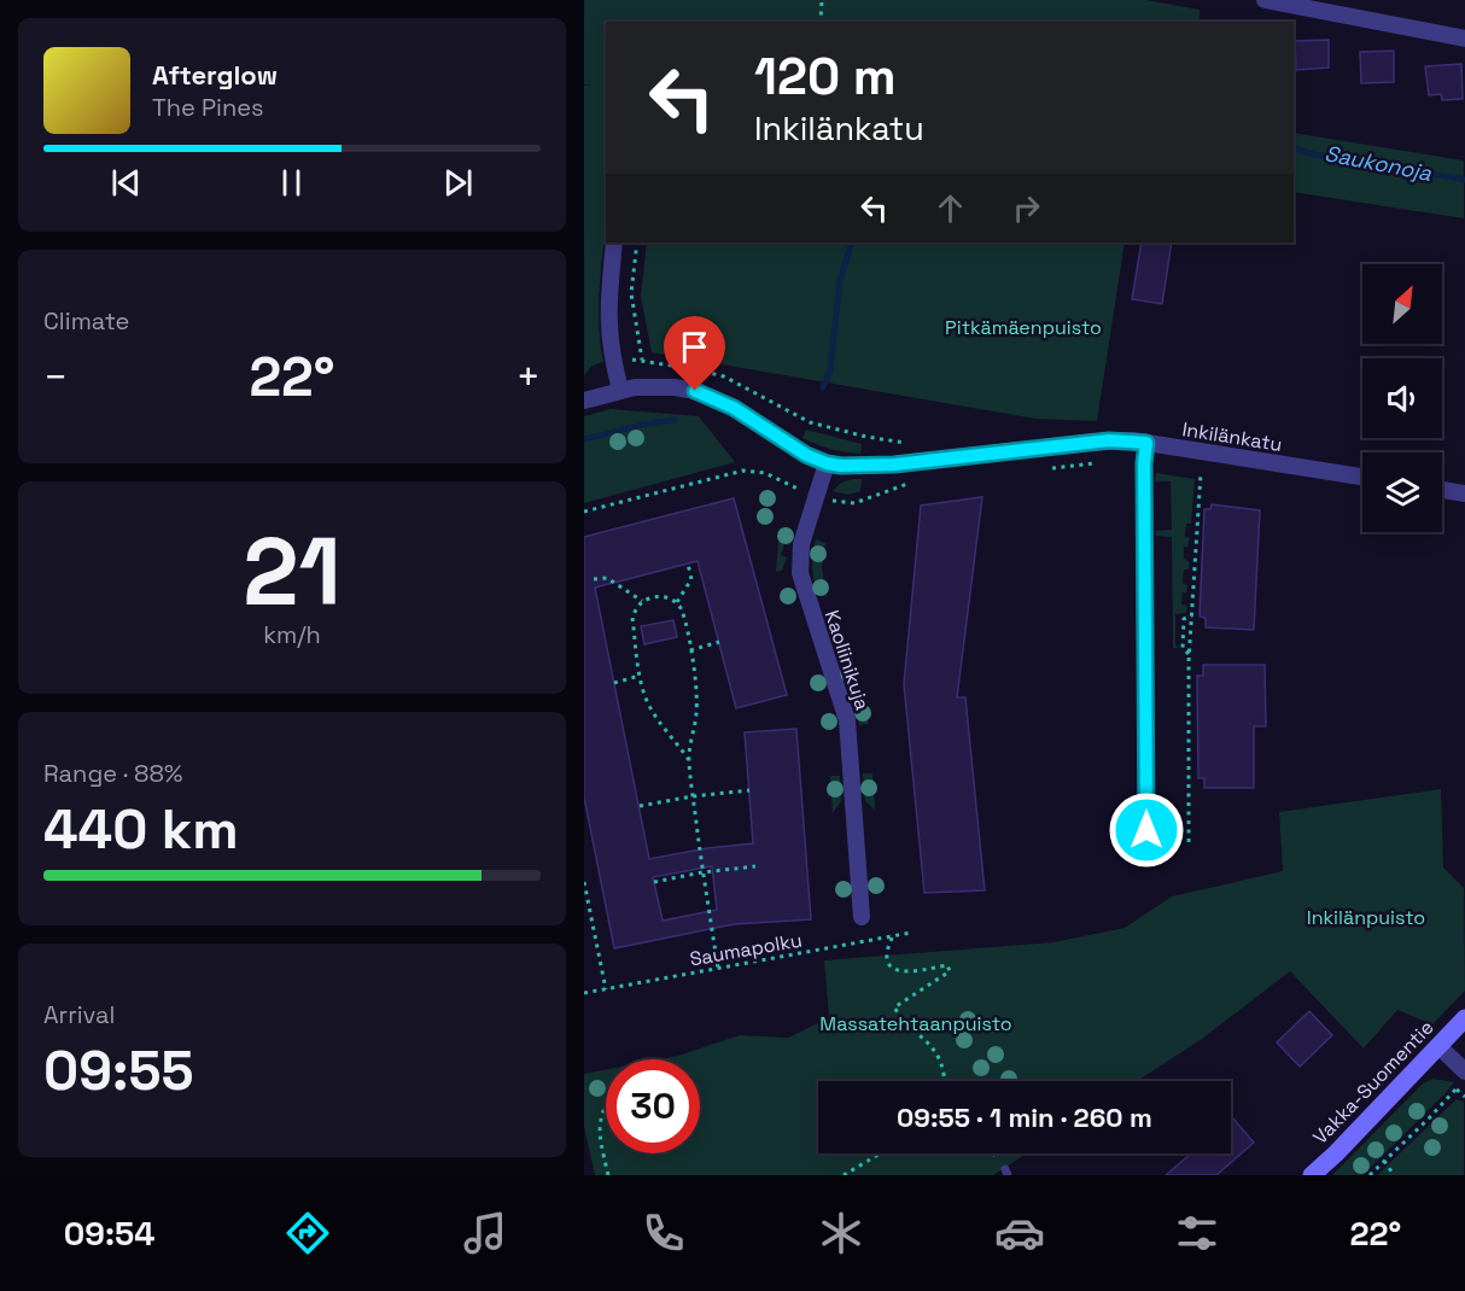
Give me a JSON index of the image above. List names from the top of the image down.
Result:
{
  "streets": {
    "street": ["Inkilänkatu", "Kaoliinikuja", "Vakka-Suomentie"],
    "path": ["Saumapolku"]
  },
  "crossings": [
    ["Inkilänkatu", "Kaoliinikuja"]
  ],
  "water": ["Saukonoja"],
  "parks": ["Pitkämäenpuisto", "Inkilänpuisto", "Massatehtaanpuisto"],
  "north": "top right",
  "page": {
    "turn": ["120 m", "Inkilänkatu"],
    "song": ["Afterglow", "The Pines"],
    "tile": [
      "Climate",
      ["21", "km/h"],
      ["Range · 88%", "440 km"],
      ["Arrival", "09:55"]
    ],
    "heat": ["−", "22°", "+"],
    "limit": "30",
    "trip": "09:55 · 1 min · 260 m",
    "tabs": ["09:54", "22°"]
  }
}
